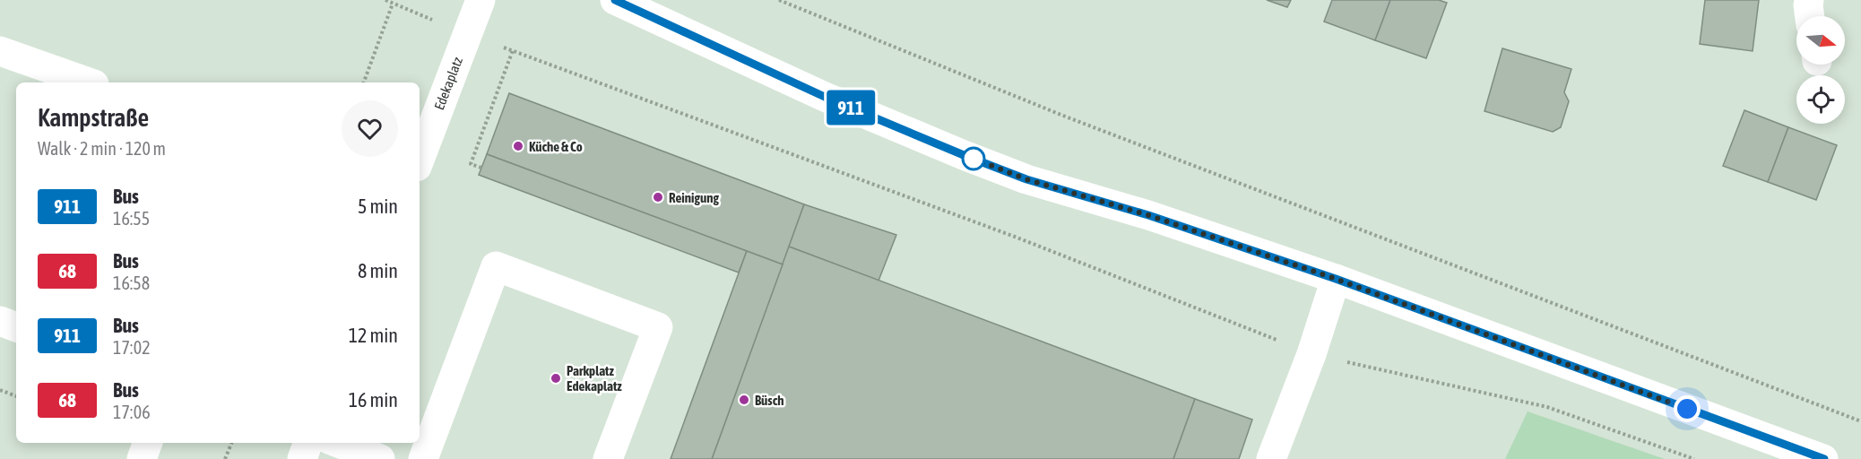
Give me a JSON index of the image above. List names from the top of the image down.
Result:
{
  "streets": {
    "main road": ["Edekaplatz"]
  },
  "places": [
    "Küche & Co",
    "Reinigung",
    "Parkplatz Edekaplatz",
    "Büsch"
  ],
  "lines": ["bus line 911"],
  "north": "right",
  "page": {
    "on_map": "911",
    "heading": ["Kampstraße", "Walk · 2 min · 120 m"],
    "list": [
      {
        "mark": "911",
        "name": "Bus",
        "note": "16:55",
        "value": "5 min"
      },
      {
        "mark": "68",
        "name": "Bus",
        "note": "16:58",
        "value": "8 min"
      },
      {
        "mark": "911",
        "name": "Bus",
        "note": "17:02",
        "value": "12 min"
      },
      {
        "mark": "68",
        "name": "Bus",
        "note": "17:06",
        "value": "16 min"
      }
    ]
  }
}
